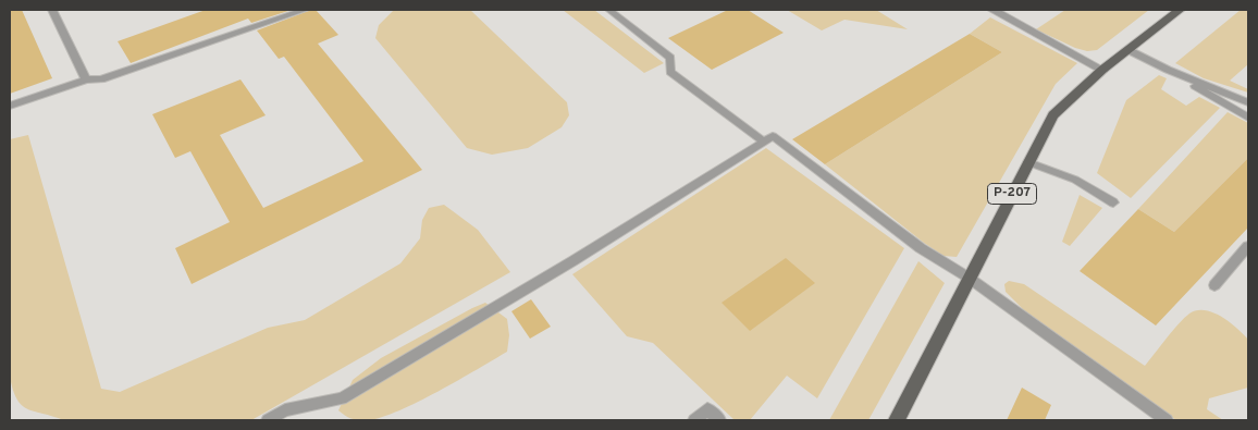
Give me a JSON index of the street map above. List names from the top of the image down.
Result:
{
  "streets": {
    "main road": ["Р-207"]
  }
}
